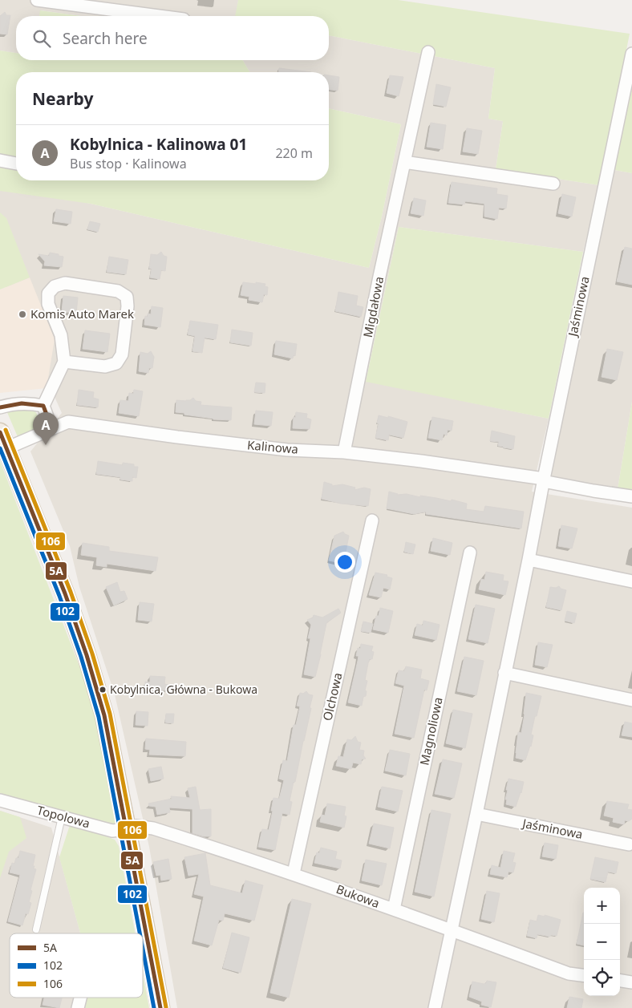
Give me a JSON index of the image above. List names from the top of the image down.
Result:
{
  "streets": {
    "street": [
      "Jaśminowa",
      "Migdałowa",
      "Kalinowa",
      "Olchowa",
      "Magnoliowa",
      "Topolowa",
      "Bukowa"
    ]
  },
  "crossings": [
    ["Jaśminowa", "Kalinowa"],
    ["Jaśminowa", "Bukowa"],
    ["Migdałowa", "Kalinowa"],
    ["Olchowa", "Bukowa"],
    ["Magnoliowa", "Bukowa"],
    ["Topolowa", "Bukowa"]
  ],
  "places": ["Komis Auto Marek", "Kobylnica, Główna - Bukowa"],
  "lines": ["transit line 5A", "transit line 106", "transit line 102"],
  "legend": ["5A", "102", "106"],
  "page": {
    "search": "Search here",
    "heading": "Nearby",
    "list": [
      {
        "mark": "A",
        "name": "Kobylnica - Kalinowa 01",
        "note": "Bus stop · Kalinowa",
        "value": "220 m"
      }
    ],
    "pins": "A",
    "map_buttons": ["+", "−"]
  }
}
